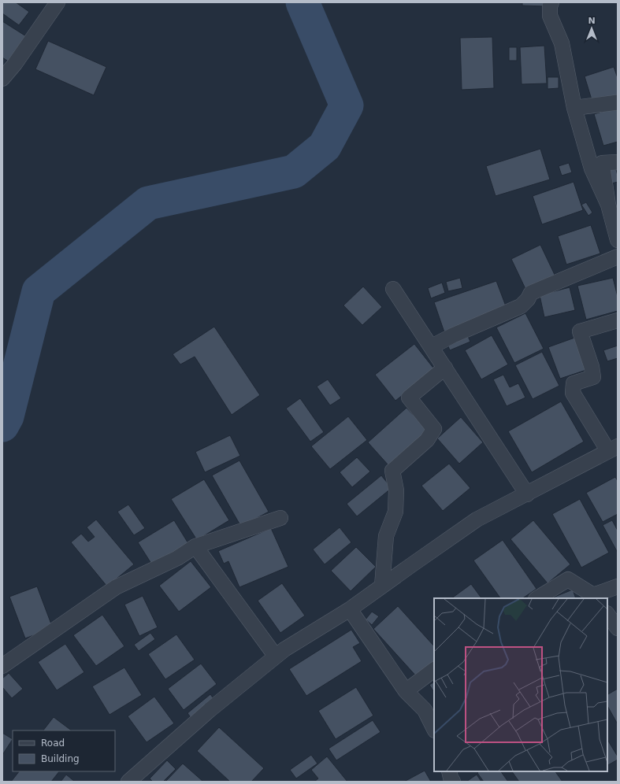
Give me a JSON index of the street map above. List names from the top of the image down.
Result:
{
  "legend": ["Road", "Building"],
  "north": "top"
}
